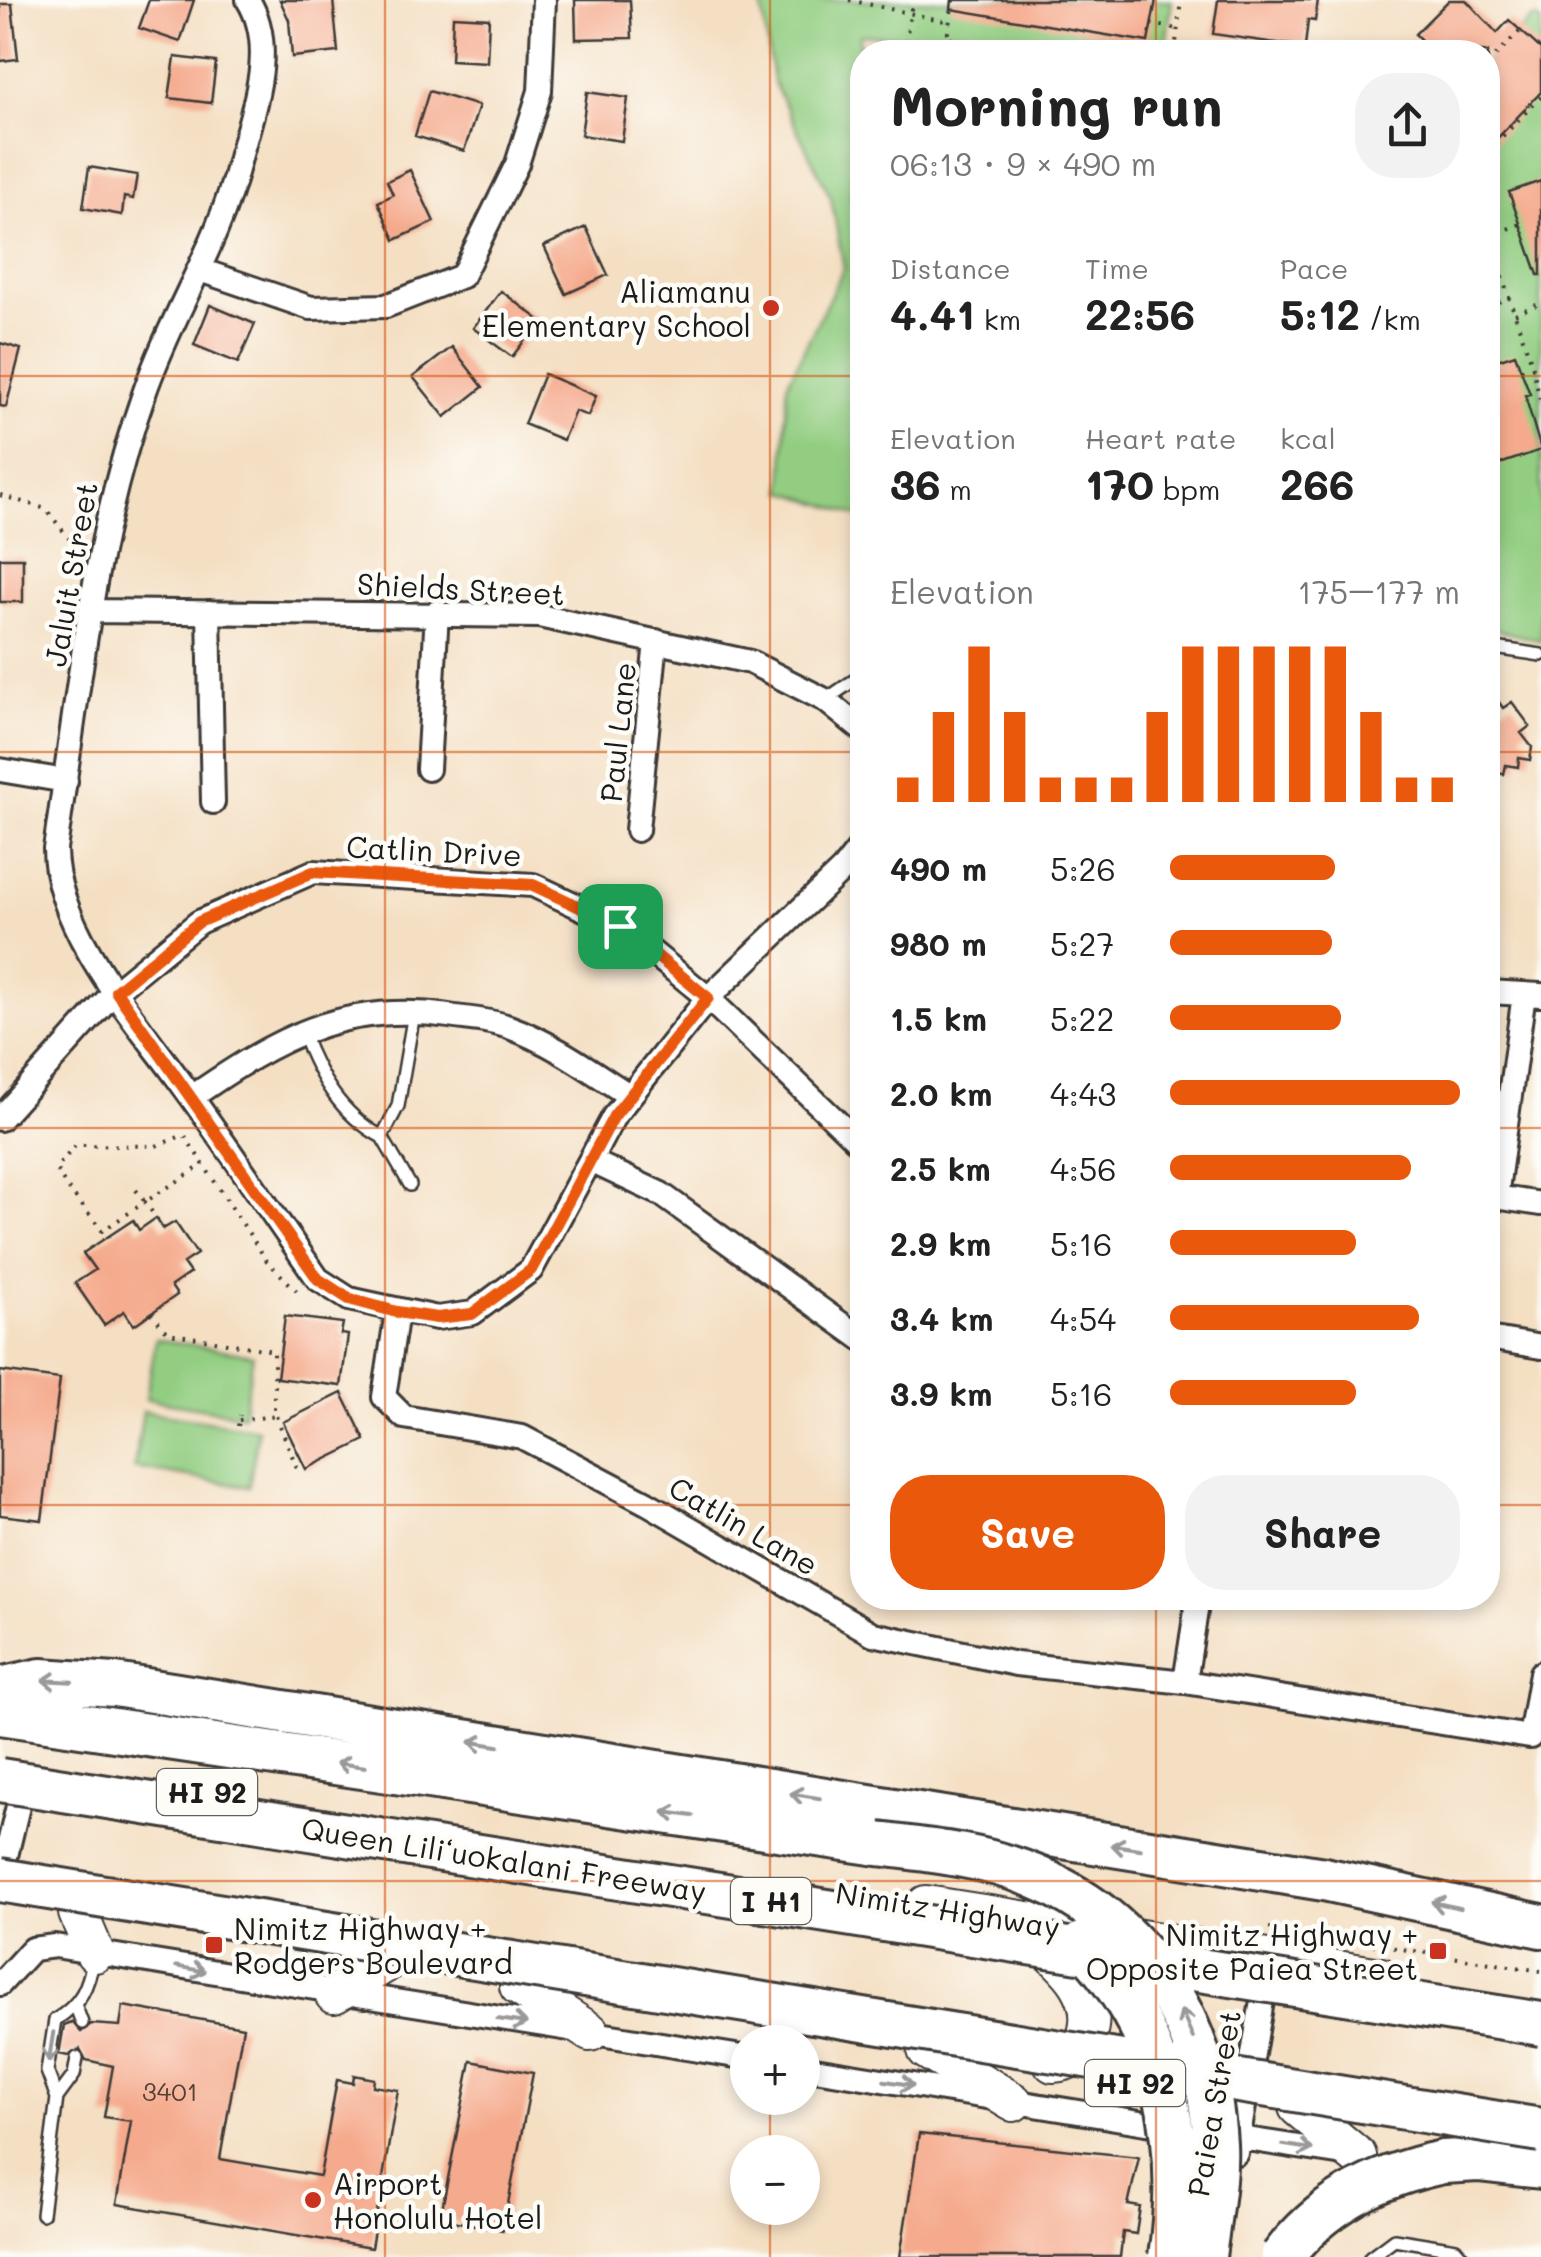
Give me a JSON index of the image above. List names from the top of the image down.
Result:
{
  "streets": {
    "highway": ["Queen Liliʻuokalani Freeway", "I H1"],
    "main road": ["HI 92", "Nimitz Highway"],
    "street": [
      "Jaluit Street",
      "Shields Street",
      "Paul Lane",
      "Catlin Drive",
      "Catlin Lane",
      "Paiea Street"
    ]
  },
  "crossings": [
    ["Jaluit Street", "Shields Street"],
    ["Jaluit Street", "Catlin Drive"],
    ["Jaluit Street", "Catlin Lane"],
    ["Shields Street", "Paul Lane"],
    ["HI 92", "Paiea Street"],
    ["Queen Liliʻuokalani Freeway", "Nimitz Highway"],
    ["Nimitz Highway", "Paiea Street"]
  ],
  "places": {
    "other": ["Aliamanu Elementary School", "Airport Honolulu Hotel"],
    "transit": ["Nimitz Highway + Rodgers Boulevard", "Nimitz Highway + Opposite Paiea Street"]
  },
  "house_numbers": ["3401"],
  "page": {
    "heading": ["Morning run", "06:13 · 9 × 490 m"],
    "stats": [
      ["Distance", "4.41 km"],
      ["Time", "22:56"],
      ["Pace", "5:12 /km"],
      ["Elevation", "36 m"],
      ["Heart rate", "170 bpm"],
      ["kcal", "266"]
    ],
    "chart": ["Elevation", "175–177 m"],
    "list": [
      {
        "name": "490 m",
        "note": "5:26"
      },
      {
        "name": "980 m",
        "note": "5:27"
      },
      {
        "name": "1.5 km",
        "note": "5:22"
      },
      {
        "name": "2.0 km",
        "note": "4:43"
      },
      {
        "name": "2.5 km",
        "note": "4:56"
      },
      {
        "name": "2.9 km",
        "note": "5:16"
      },
      {
        "name": "3.4 km",
        "note": "4:54"
      },
      {
        "name": "3.9 km",
        "note": "5:16"
      }
    ],
    "buttons": ["Save", "Share"],
    "map_buttons": ["+", "−"]
  }
}
